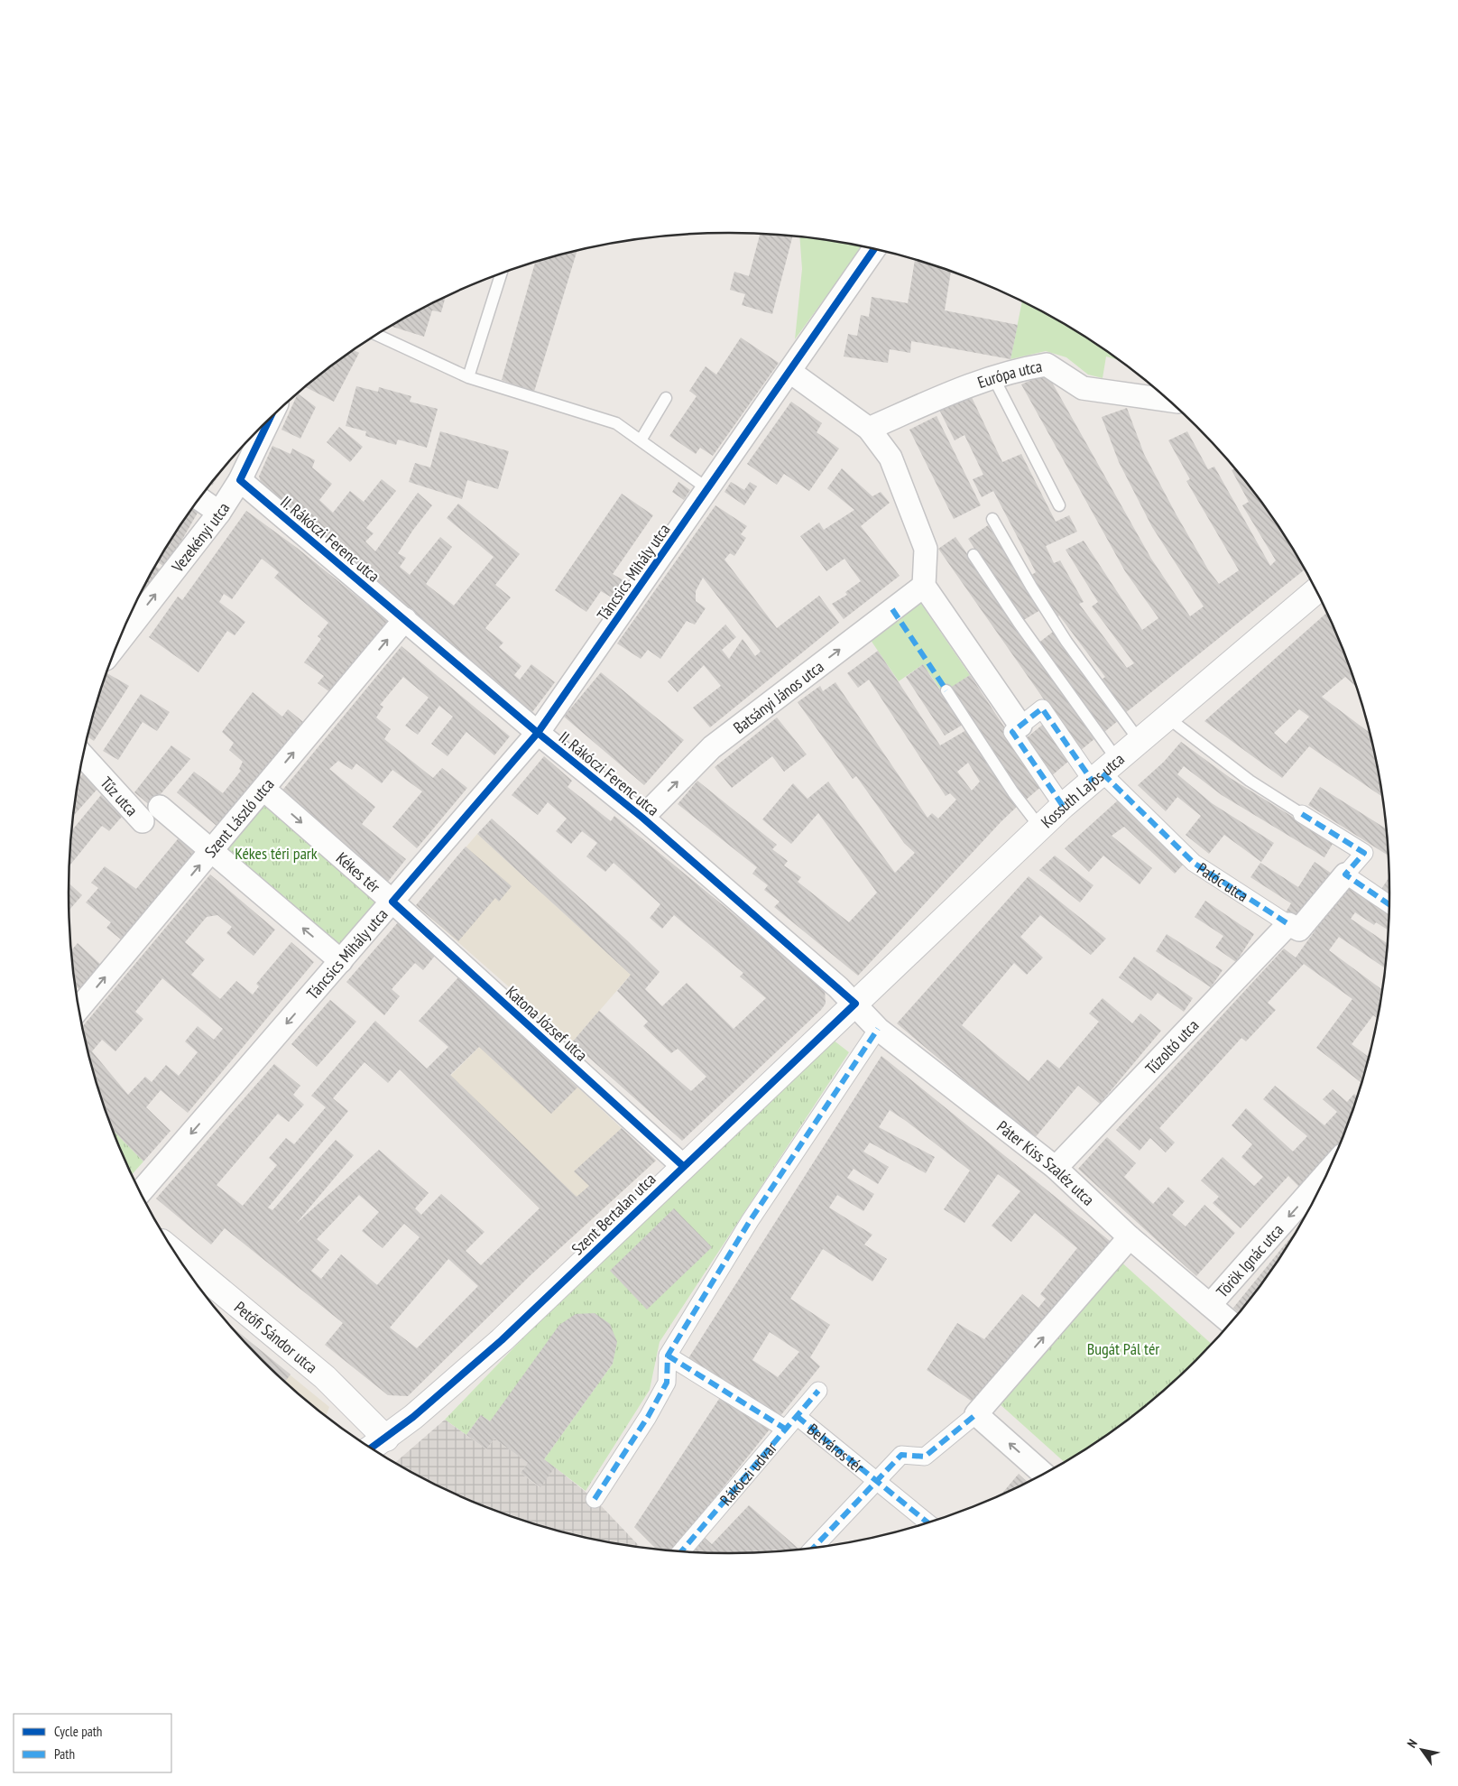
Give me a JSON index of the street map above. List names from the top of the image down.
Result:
{
  "streets": {
    "main road": ["Kossuth Lajos utca", "Szent Bertalan utca", "Petőfi Sándor utca"],
    "street": [
      "Európa utca",
      "Vezekényi utca",
      "II. Rákóczi Ferenc utca",
      "Táncsics Mihály utca",
      "Batsányi János utca",
      "Tűz utca",
      "Szent László utca",
      "Kékes tér",
      "Palóc utca",
      "Katona József utca",
      "Tűzoltó utca",
      "Páter Kiss Szaléz utca",
      "Török Ignác utca",
      "Belváros tér",
      "Rákóczi udvar"
    ]
  },
  "crossings": [
    ["Vezekényi utca", "II. Rákóczi Ferenc utca"],
    ["II. Rákóczi Ferenc utca", "Táncsics Mihály utca"],
    ["II. Rákóczi Ferenc utca", "Batsányi János utca"],
    ["II. Rákóczi Ferenc utca", "Kossuth Lajos utca"],
    ["II. Rákóczi Ferenc utca", "Szent László utca"],
    ["II. Rákóczi Ferenc utca", "Páter Kiss Szaléz utca"],
    ["II. Rákóczi Ferenc utca", "Szent Bertalan utca"],
    ["Táncsics Mihály utca", "Kékes tér"],
    ["Táncsics Mihály utca", "Katona József utca"],
    ["Kossuth Lajos utca", "Palóc utca"],
    ["Kossuth Lajos utca", "Páter Kiss Szaléz utca"],
    ["Kossuth Lajos utca", "Szent Bertalan utca"],
    ["Tűz utca", "Szent László utca"],
    ["Szent László utca", "Kékes tér"],
    ["Kékes tér", "Katona József utca"],
    ["Palóc utca", "Tűzoltó utca"],
    ["Katona József utca", "Szent Bertalan utca"],
    ["Tűzoltó utca", "Páter Kiss Szaléz utca"],
    ["Páter Kiss Szaléz utca", "Szent Bertalan utca"],
    ["Páter Kiss Szaléz utca", "Török Ignác utca"],
    ["Szent Bertalan utca", "Petőfi Sándor utca"],
    ["Belváros tér", "Rákóczi udvar"]
  ],
  "one_way": [
    "Vezekényi utca",
    "Batsányi János utca",
    "Szent László utca",
    "Török Ignác utca"
  ],
  "parks": ["Kékes téri park", "Bugát Pál tér"],
  "legend": ["Cycle path", "Path"],
  "north": "top left"
}
